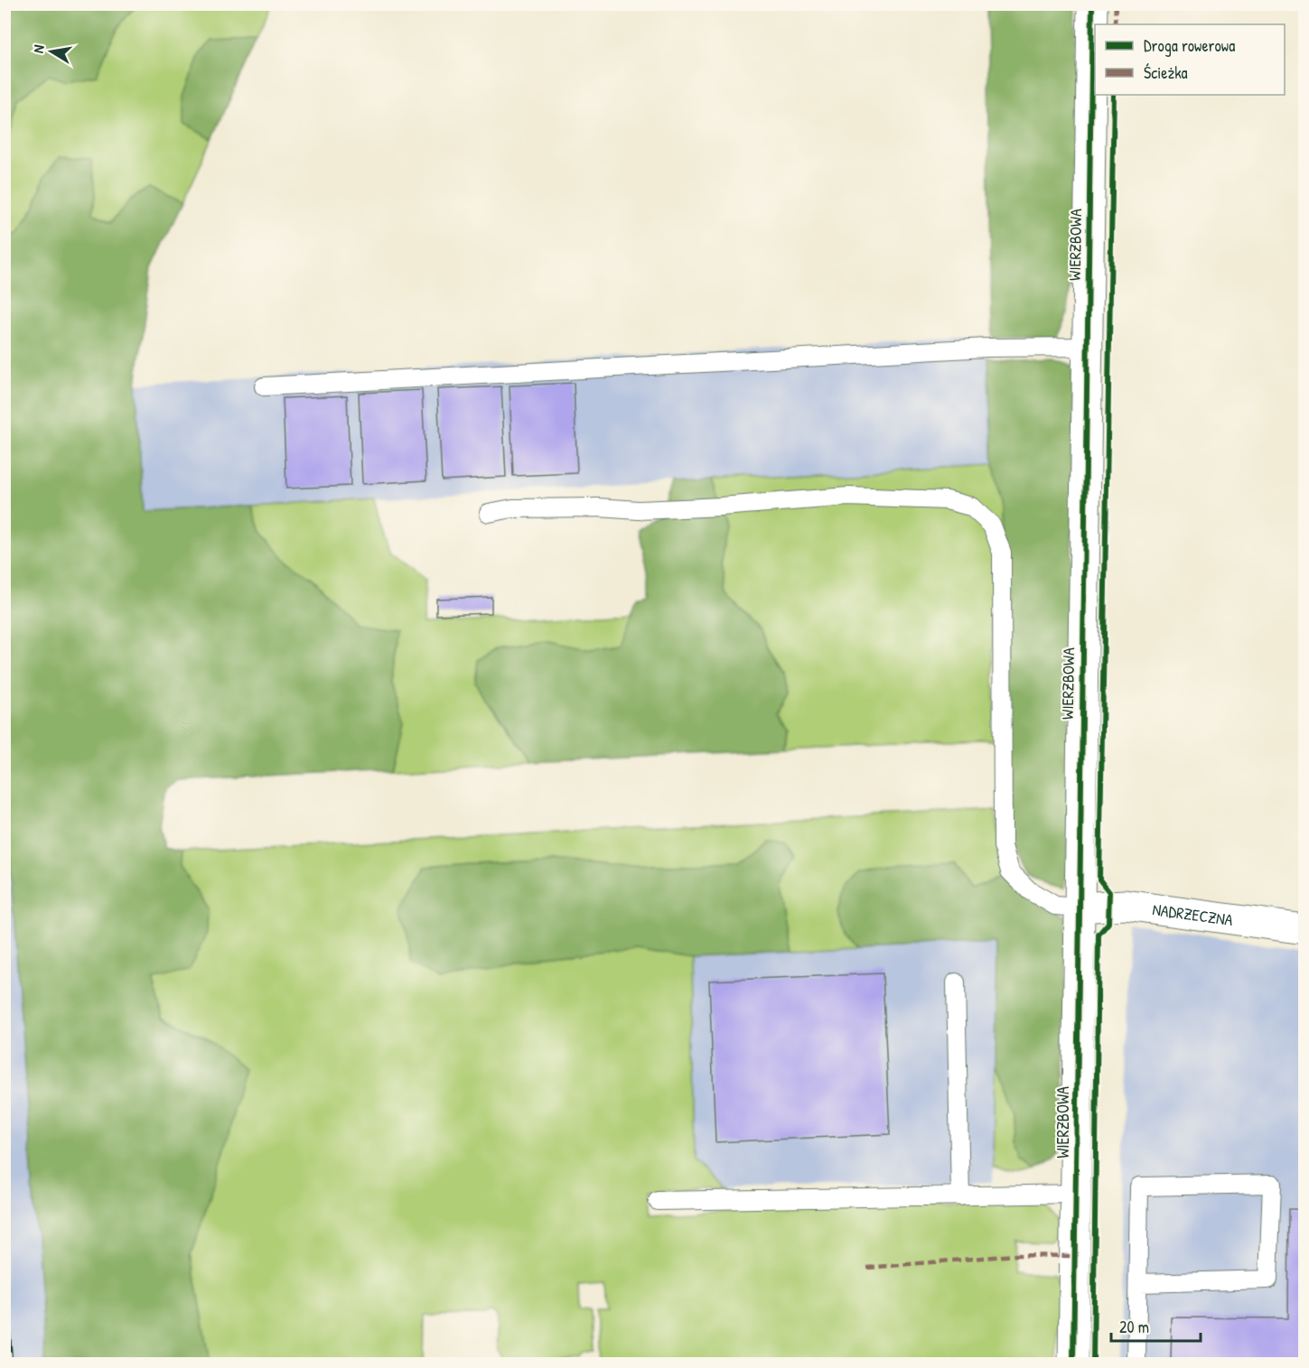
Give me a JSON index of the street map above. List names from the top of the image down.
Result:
{
  "streets": {
    "street": ["WIERZBOWA", "NADRZECZNA"]
  },
  "crossings": [
    ["WIERZBOWA", "NADRZECZNA"]
  ],
  "legend": ["Droga rowerowa", "Ścieżka"],
  "scale_bar": "20 m",
  "north": "left"
}
